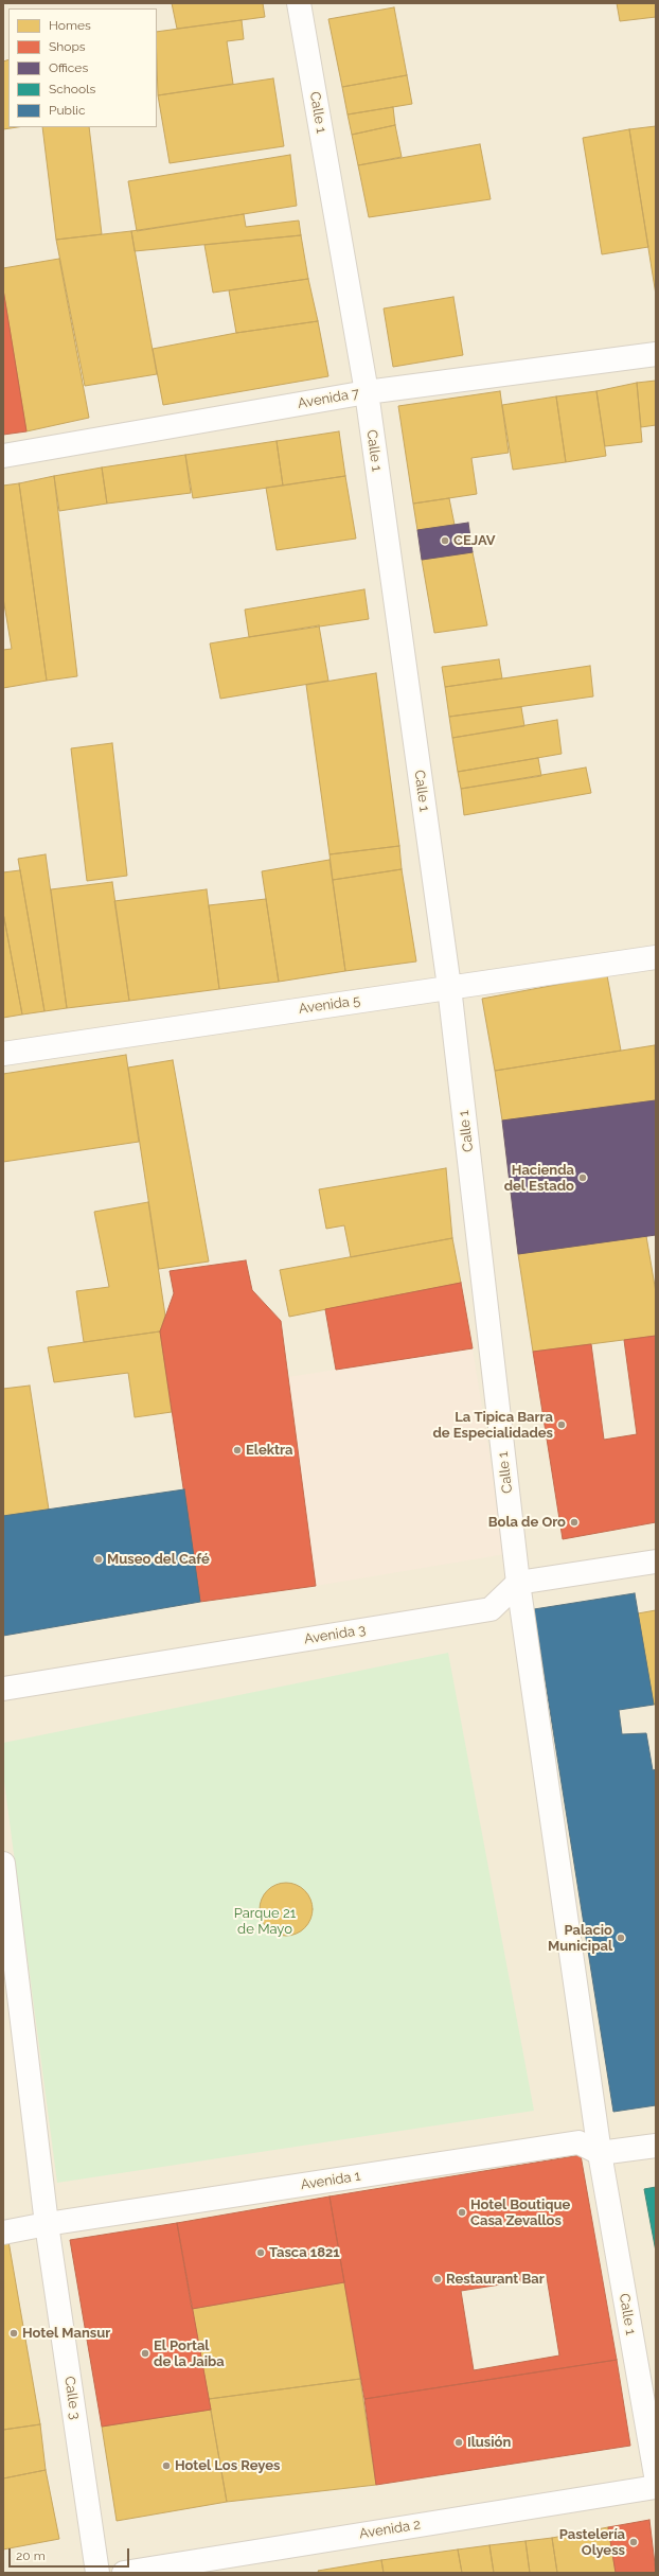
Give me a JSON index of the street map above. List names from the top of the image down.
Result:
{
  "streets": {
    "street": [
      "Calle 1",
      "Avenida 7",
      "Avenida 5",
      "Avenida 3",
      "Avenida 1",
      "Calle 3",
      "Avenida 2"
    ]
  },
  "crossings": [
    ["Calle 1", "Avenida 7"],
    ["Calle 1", "Avenida 5"],
    ["Calle 1", "Avenida 3"],
    ["Calle 1", "Avenida 1"],
    ["Avenida 1", "Calle 3"]
  ],
  "parks": ["Parque 21 de Mayo"],
  "places": [
    "CEJAV",
    "Hacienda del Estado",
    "La Tipica Barra de Especialidades",
    "Elektra",
    "Bola de Oro",
    "Museo del Café",
    "Palacio Municipal",
    "Hotel Boutique Casa Zevallos",
    "Tasca 1821",
    "Restaurant Bar",
    "Hotel Mansur",
    "El Portal de la Jaiba",
    "Ilusión",
    "Hotel Los Reyes",
    "Pastelería Olyess"
  ],
  "legend": [
    "Homes",
    "Shops",
    "Offices",
    "Schools",
    "Public"
  ],
  "scale_bar": "20 m"
}
